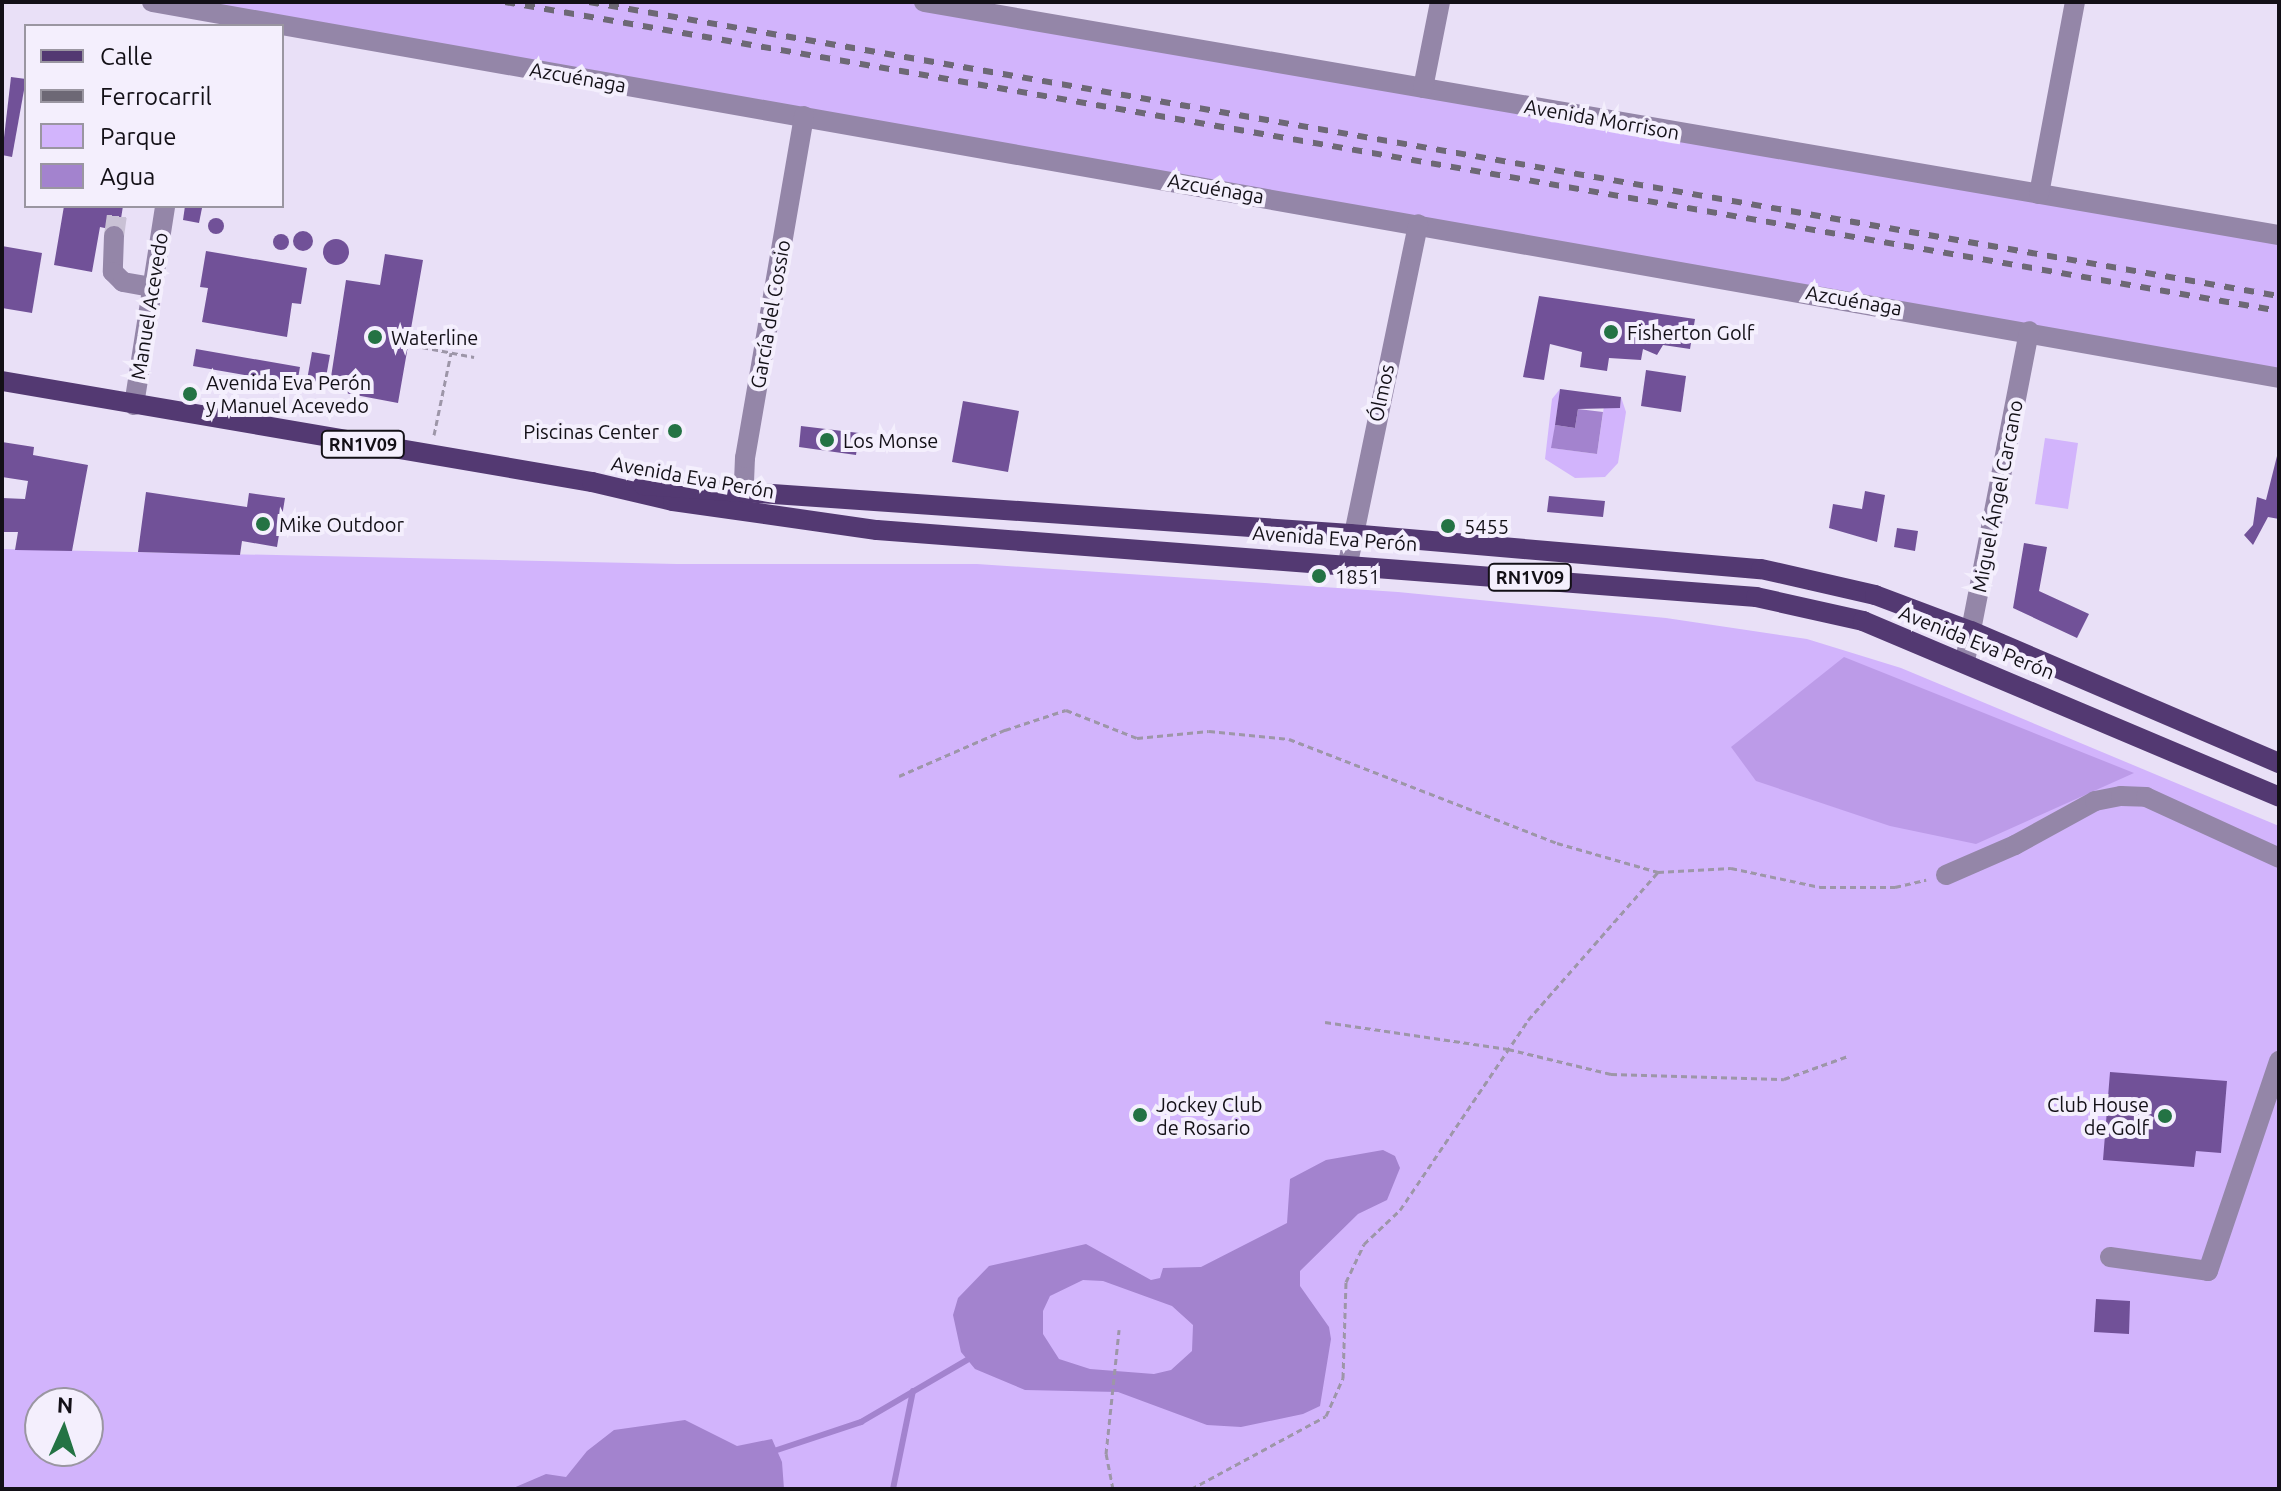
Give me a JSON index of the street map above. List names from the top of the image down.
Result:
{
  "streets": {
    "main road": ["RN1V09", "Avenida Eva Perón"],
    "street": [
      "Azcuénaga",
      "Avenida Morrison",
      "Manuel Acevedo",
      "García del Cossio",
      "Ólmos",
      "Miguel Ángel Carcano"
    ]
  },
  "crossings": [
    ["Azcuénaga", "García del Cossio"],
    ["Azcuénaga", "Ólmos"],
    ["Azcuénaga", "Miguel Ángel Carcano"],
    ["Manuel Acevedo", "Avenida Eva Perón"],
    ["García del Cossio", "Avenida Eva Perón"],
    ["Ólmos", "Avenida Eva Perón"],
    ["Avenida Eva Perón", "Miguel Ángel Carcano"]
  ],
  "places": [
    "Fisherton Golf",
    "Waterline",
    "Avenida Eva Perón y Manuel Acevedo",
    "Piscinas Center",
    "Los Monse",
    "Mike Outdoor",
    "5455",
    "1851",
    "Jockey Club de Rosario",
    "Club House de Golf"
  ],
  "legend": [
    "Calle",
    "Ferrocarril",
    "Parque",
    "Agua"
  ],
  "north": "top"
}
